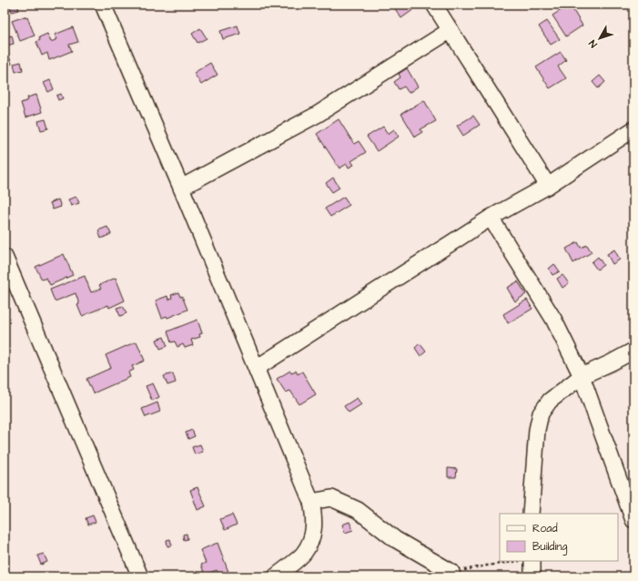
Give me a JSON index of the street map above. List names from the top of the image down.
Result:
{
  "legend": ["Road", "Building"],
  "north": "bottom left"
}
